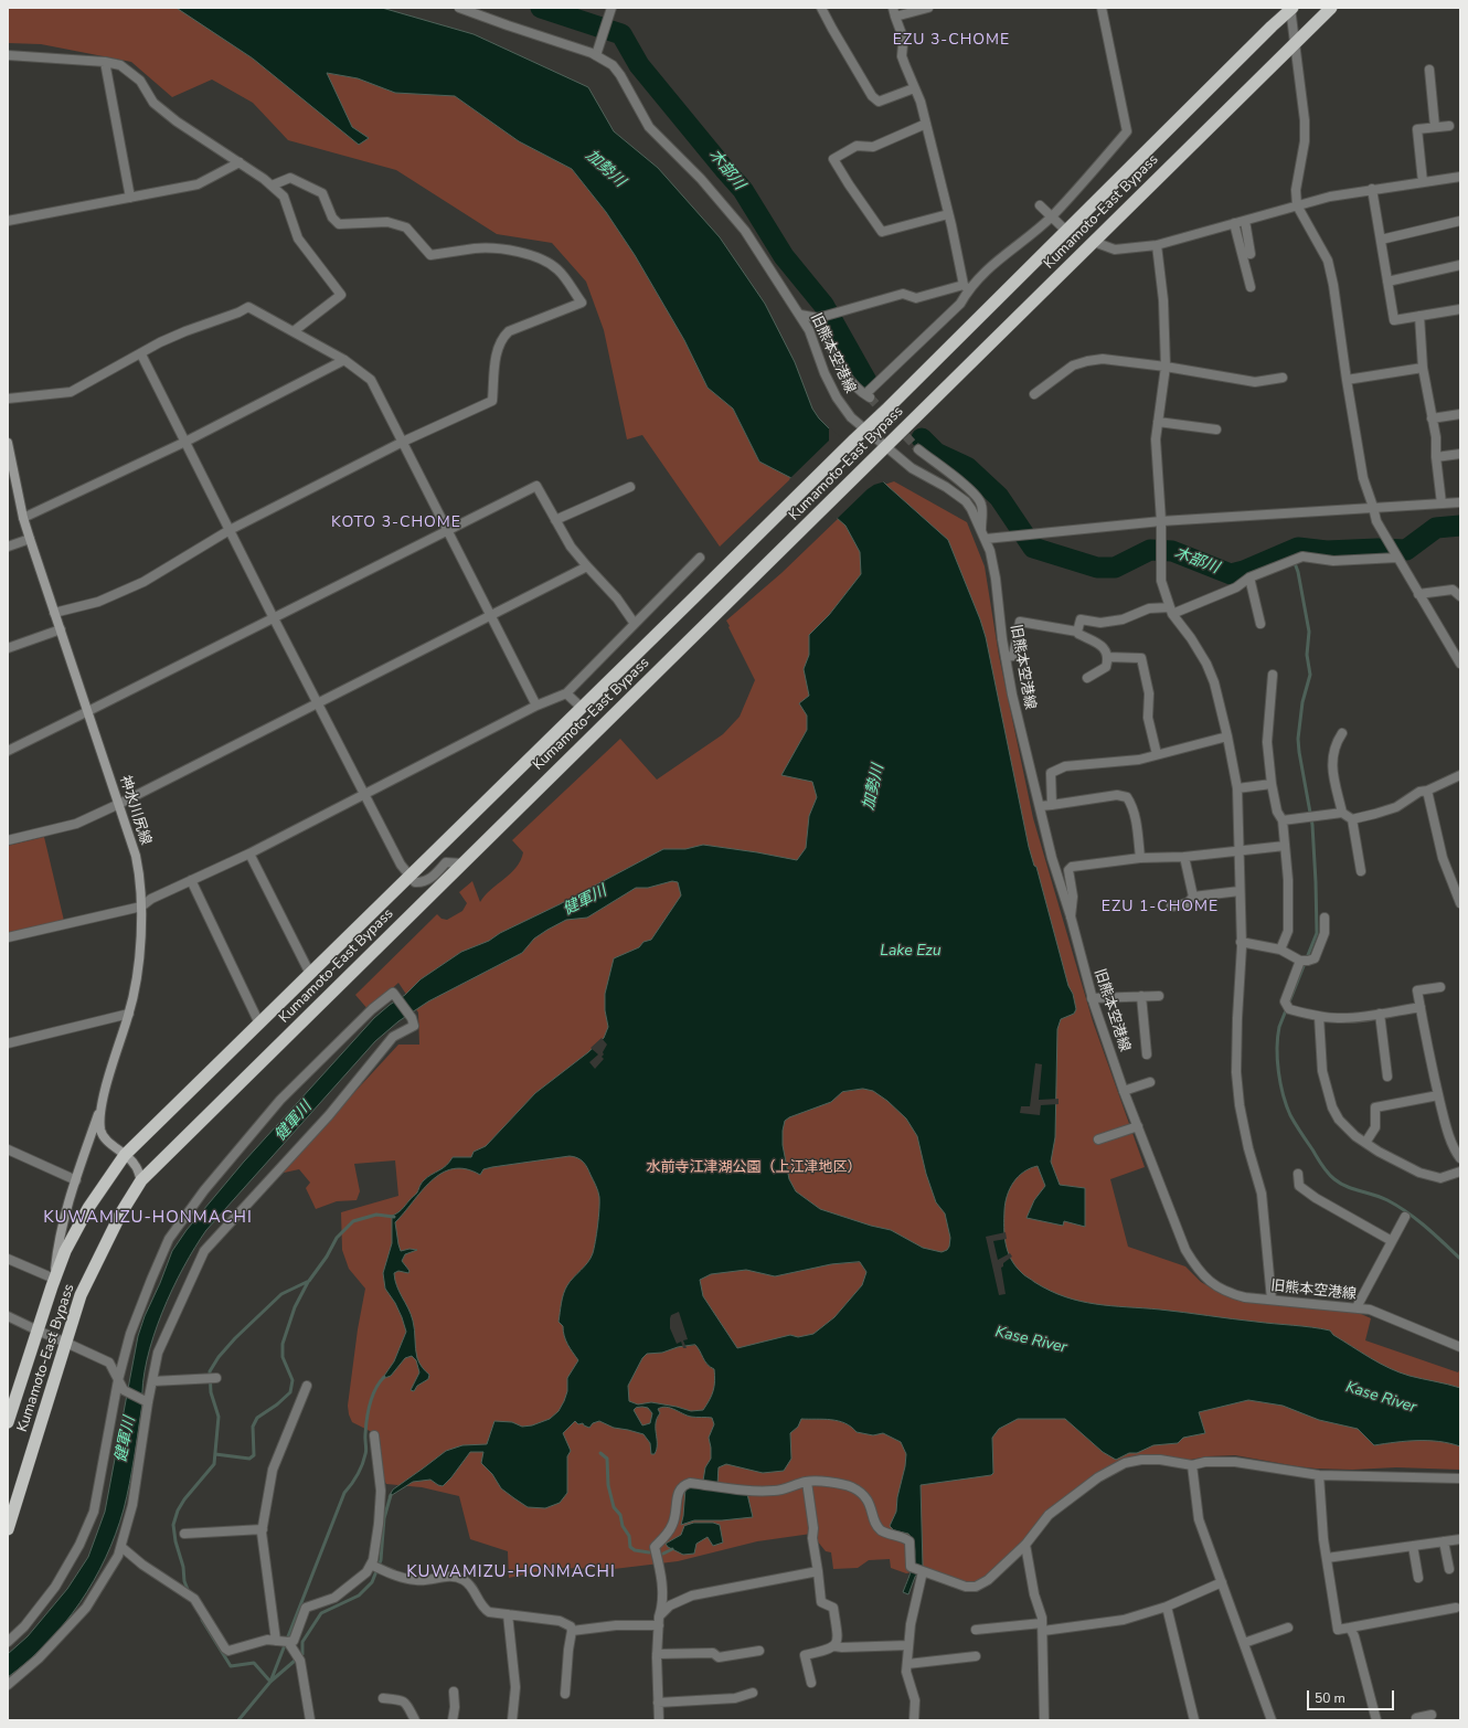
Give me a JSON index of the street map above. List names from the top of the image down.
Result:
{
  "streets": {
    "highway": ["Kumamoto-East Bypass"],
    "main road": ["神水川尻線"],
    "street": ["旧熊本空港線"]
  },
  "crossings": [
    ["Kumamoto-East Bypass", "旧熊本空港線"],
    ["Kumamoto-East Bypass", "神水川尻線"]
  ],
  "districts": [
    "EZU 3-CHOME",
    "KOTO 3-CHOME",
    "EZU 1-CHOME",
    "KUWAMIZU-HONMACHI",
    "KUWAMIZU-HONMACHI"
  ],
  "water": [
    "加勢川",
    "木部川",
    "健軍川",
    "Lake Ezu",
    "Kase River"
  ],
  "parks": ["水前寺江津湖公園（上江津地区）"],
  "scale_bar": "50 m"
}
